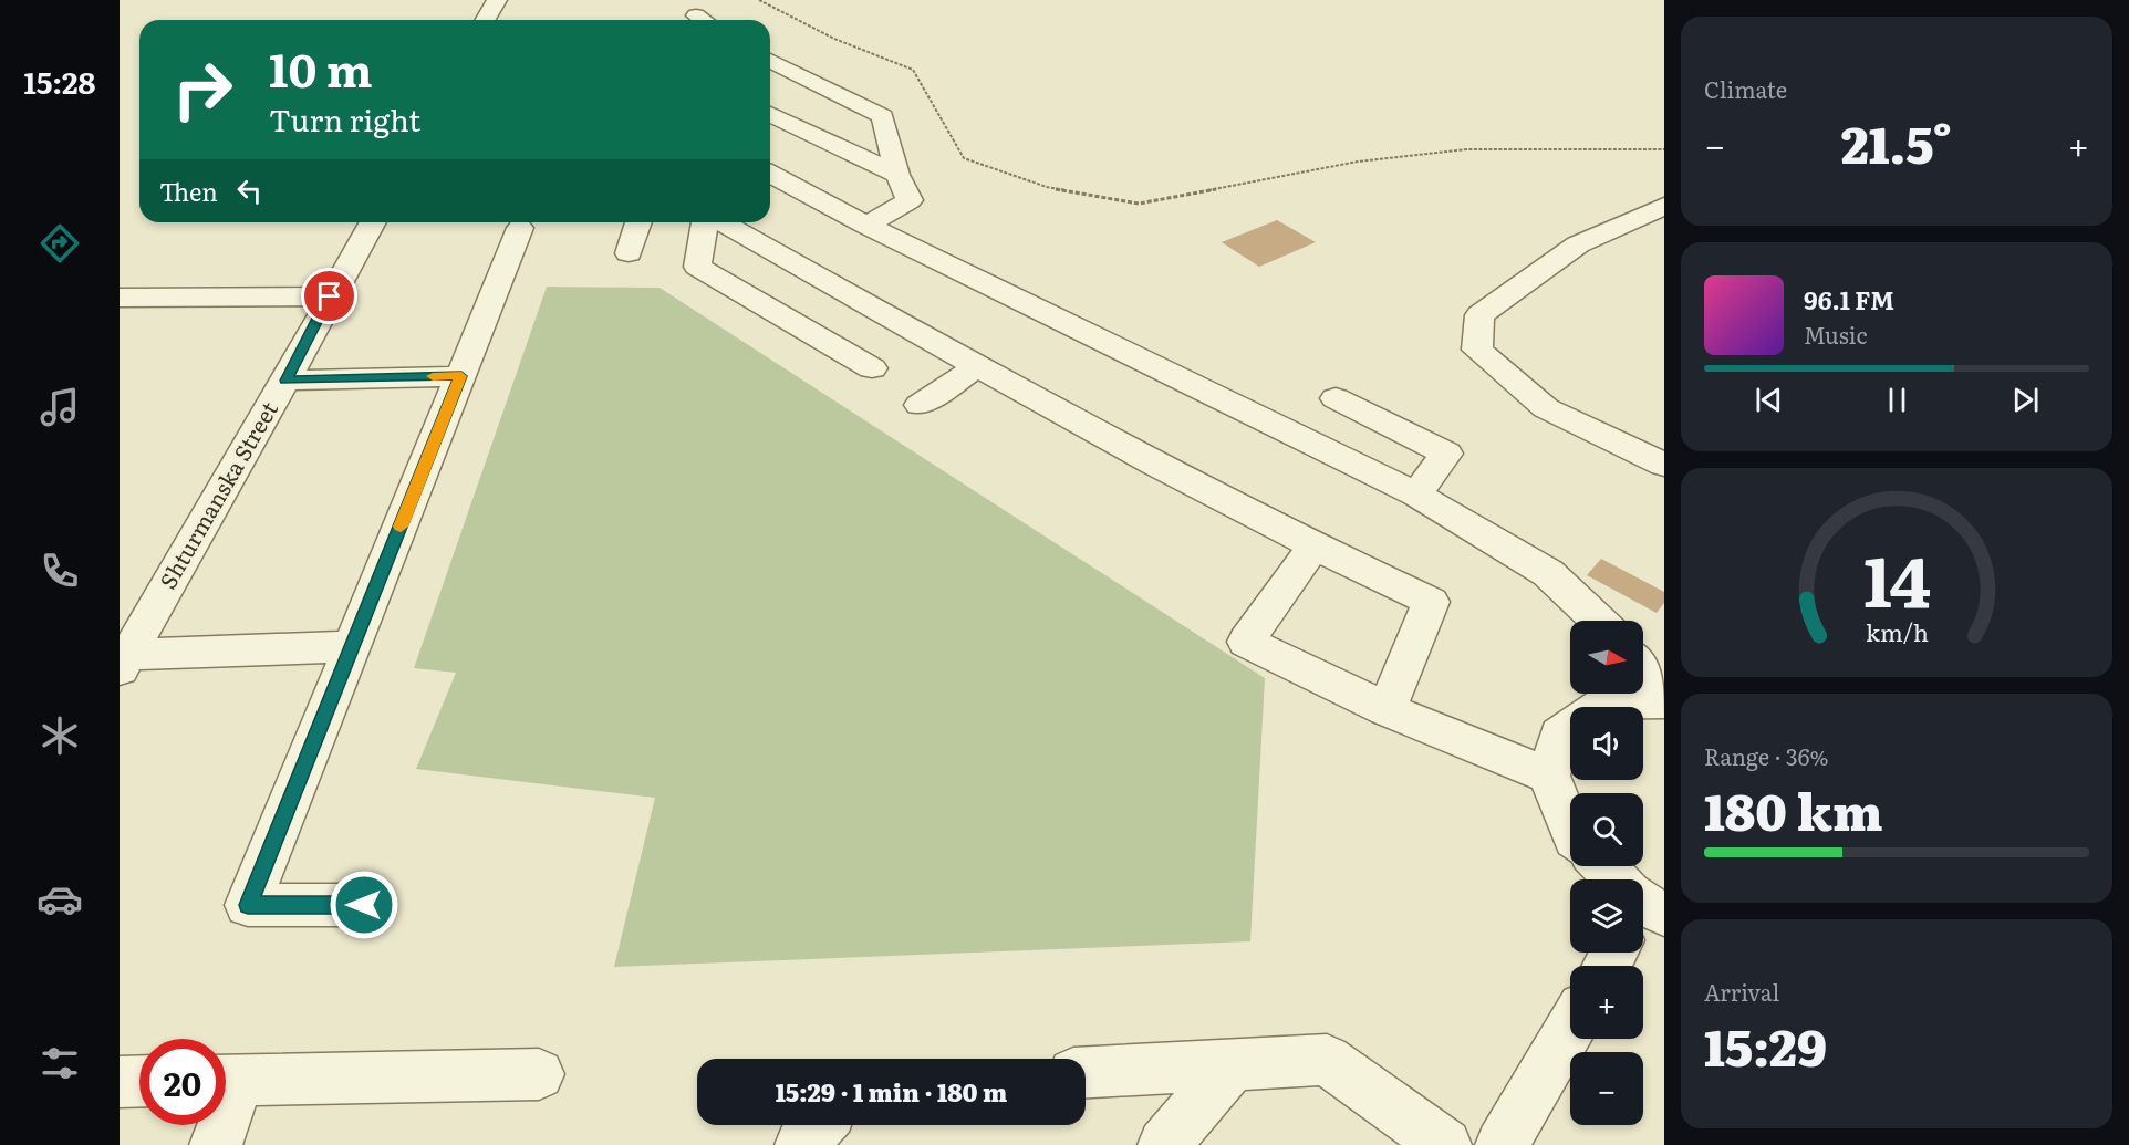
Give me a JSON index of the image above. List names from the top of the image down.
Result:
{
  "streets": {
    "street": ["Shturmanska Street"]
  },
  "north": "right",
  "page": {
    "tabs": "15:28",
    "tile": [
      "Climate",
      ["Range · 36%", "180 km"],
      ["Arrival", "15:29"]
    ],
    "turn": ["10 m", "Turn right"],
    "heat": ["−", "21.5°", "+"],
    "then": "Then",
    "song": ["96.1 FM", "Music"],
    "map_buttons": ["+", "−"],
    "limit": "20",
    "trip": "15:29 · 1 min · 180 m",
    "gauge": ["14", "km/h"]
  }
}
